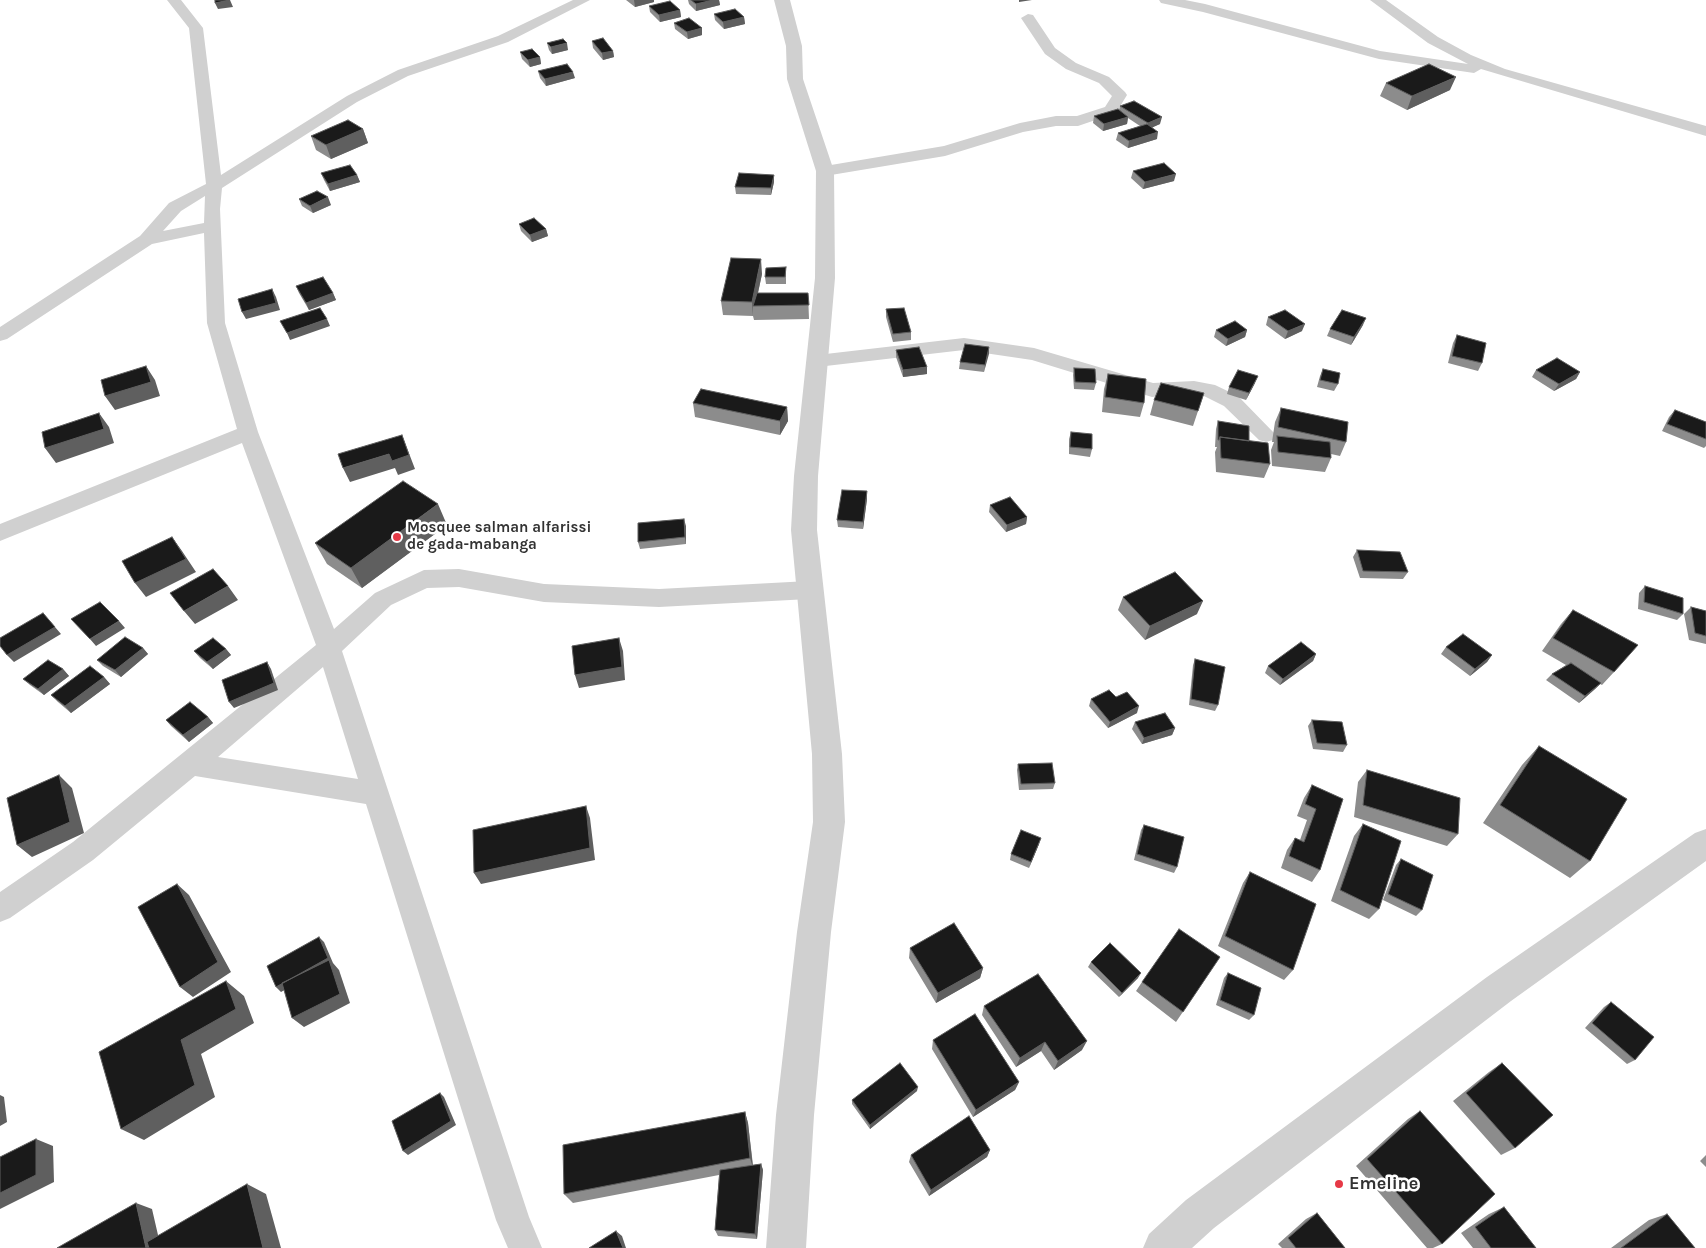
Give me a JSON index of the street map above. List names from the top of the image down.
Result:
{
  "places": ["Mosquee salman alfarissi de gada-mabanga", "Emeline"]
}
